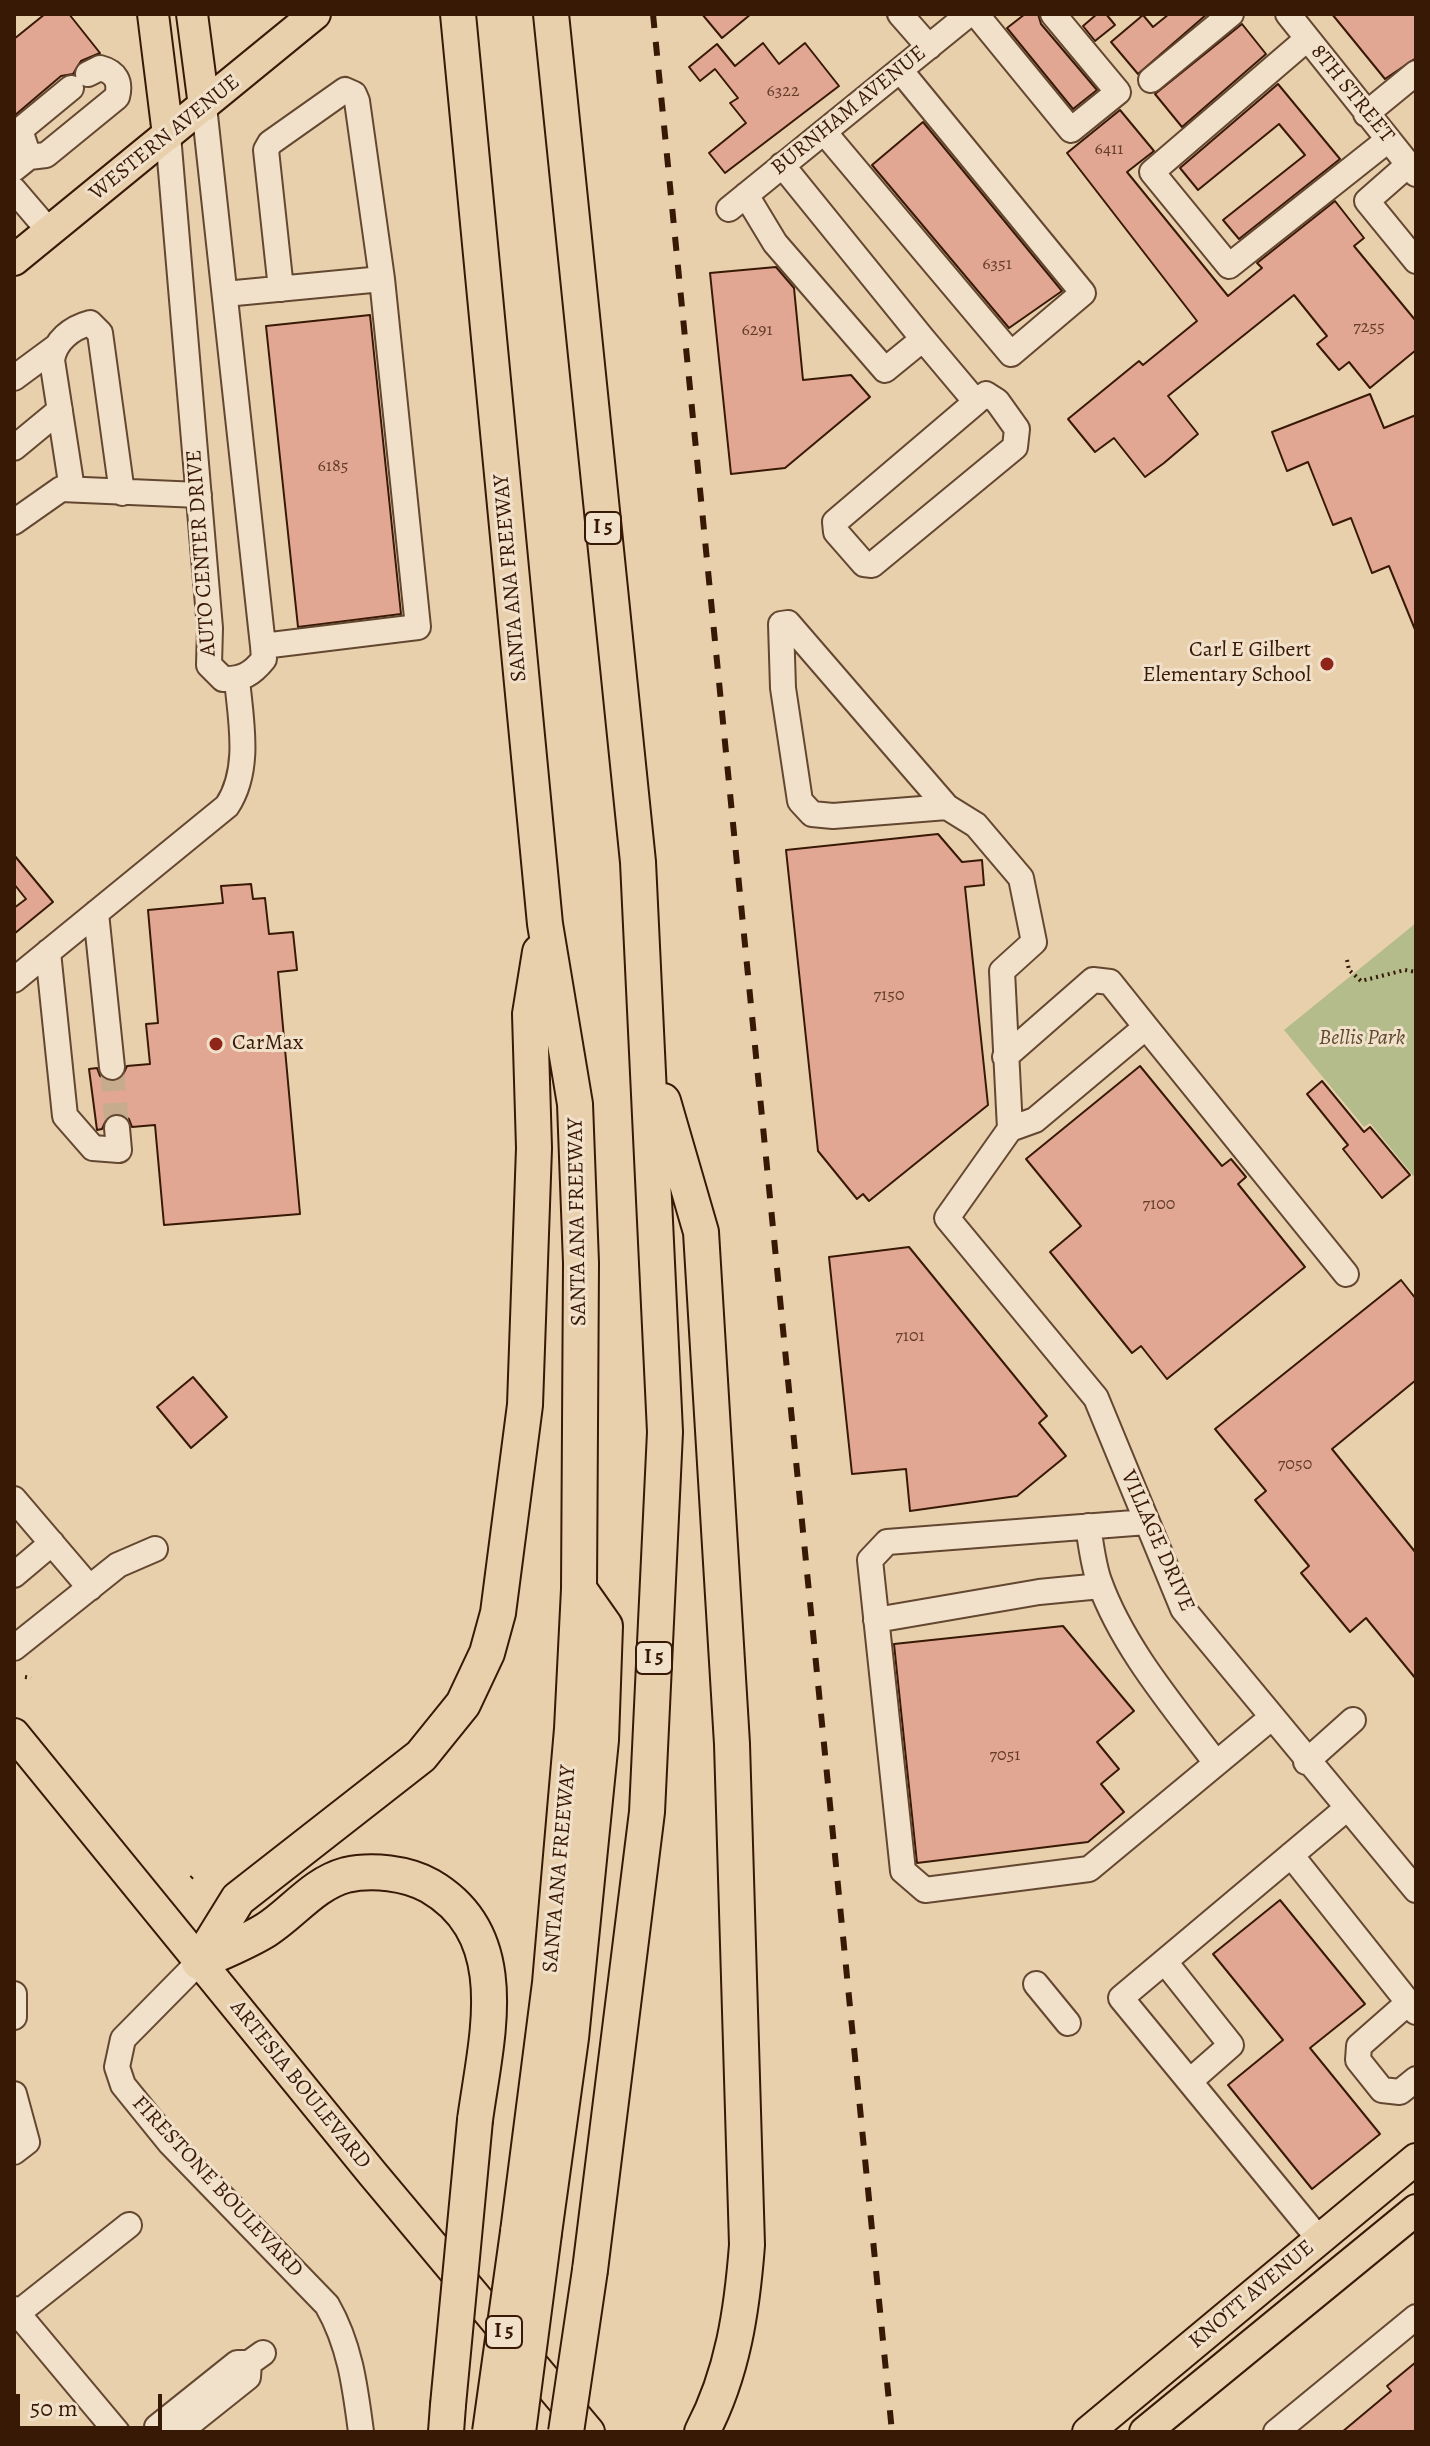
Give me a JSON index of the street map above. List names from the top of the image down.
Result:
{
  "streets": {
    "highway": ["I 5", "SANTA ANA FREEWAY"],
    "main road": [
      "WESTERN AVENUE",
      "AUTO CENTER DRIVE",
      "ARTESIA BOULEVARD",
      "KNOTT AVENUE"
    ],
    "street": [
      "8TH STREET",
      "BURNHAM AVENUE",
      "VILLAGE DRIVE",
      "FIRESTONE BOULEVARD"
    ]
  },
  "crossings": [
    ["WESTERN AVENUE", "AUTO CENTER DRIVE"],
    ["ARTESIA BOULEVARD", "FIRESTONE BOULEVARD"]
  ],
  "parks": ["Bellis Park"],
  "places": ["Carl E Gilbert Elementary School", "CarMax"],
  "house_numbers": [
    "6322",
    "6411",
    "6351",
    "7255",
    "6291",
    "6185",
    "7150",
    "7100",
    "7101",
    "7050",
    "7051"
  ],
  "scale_bar": "50 m"
}
